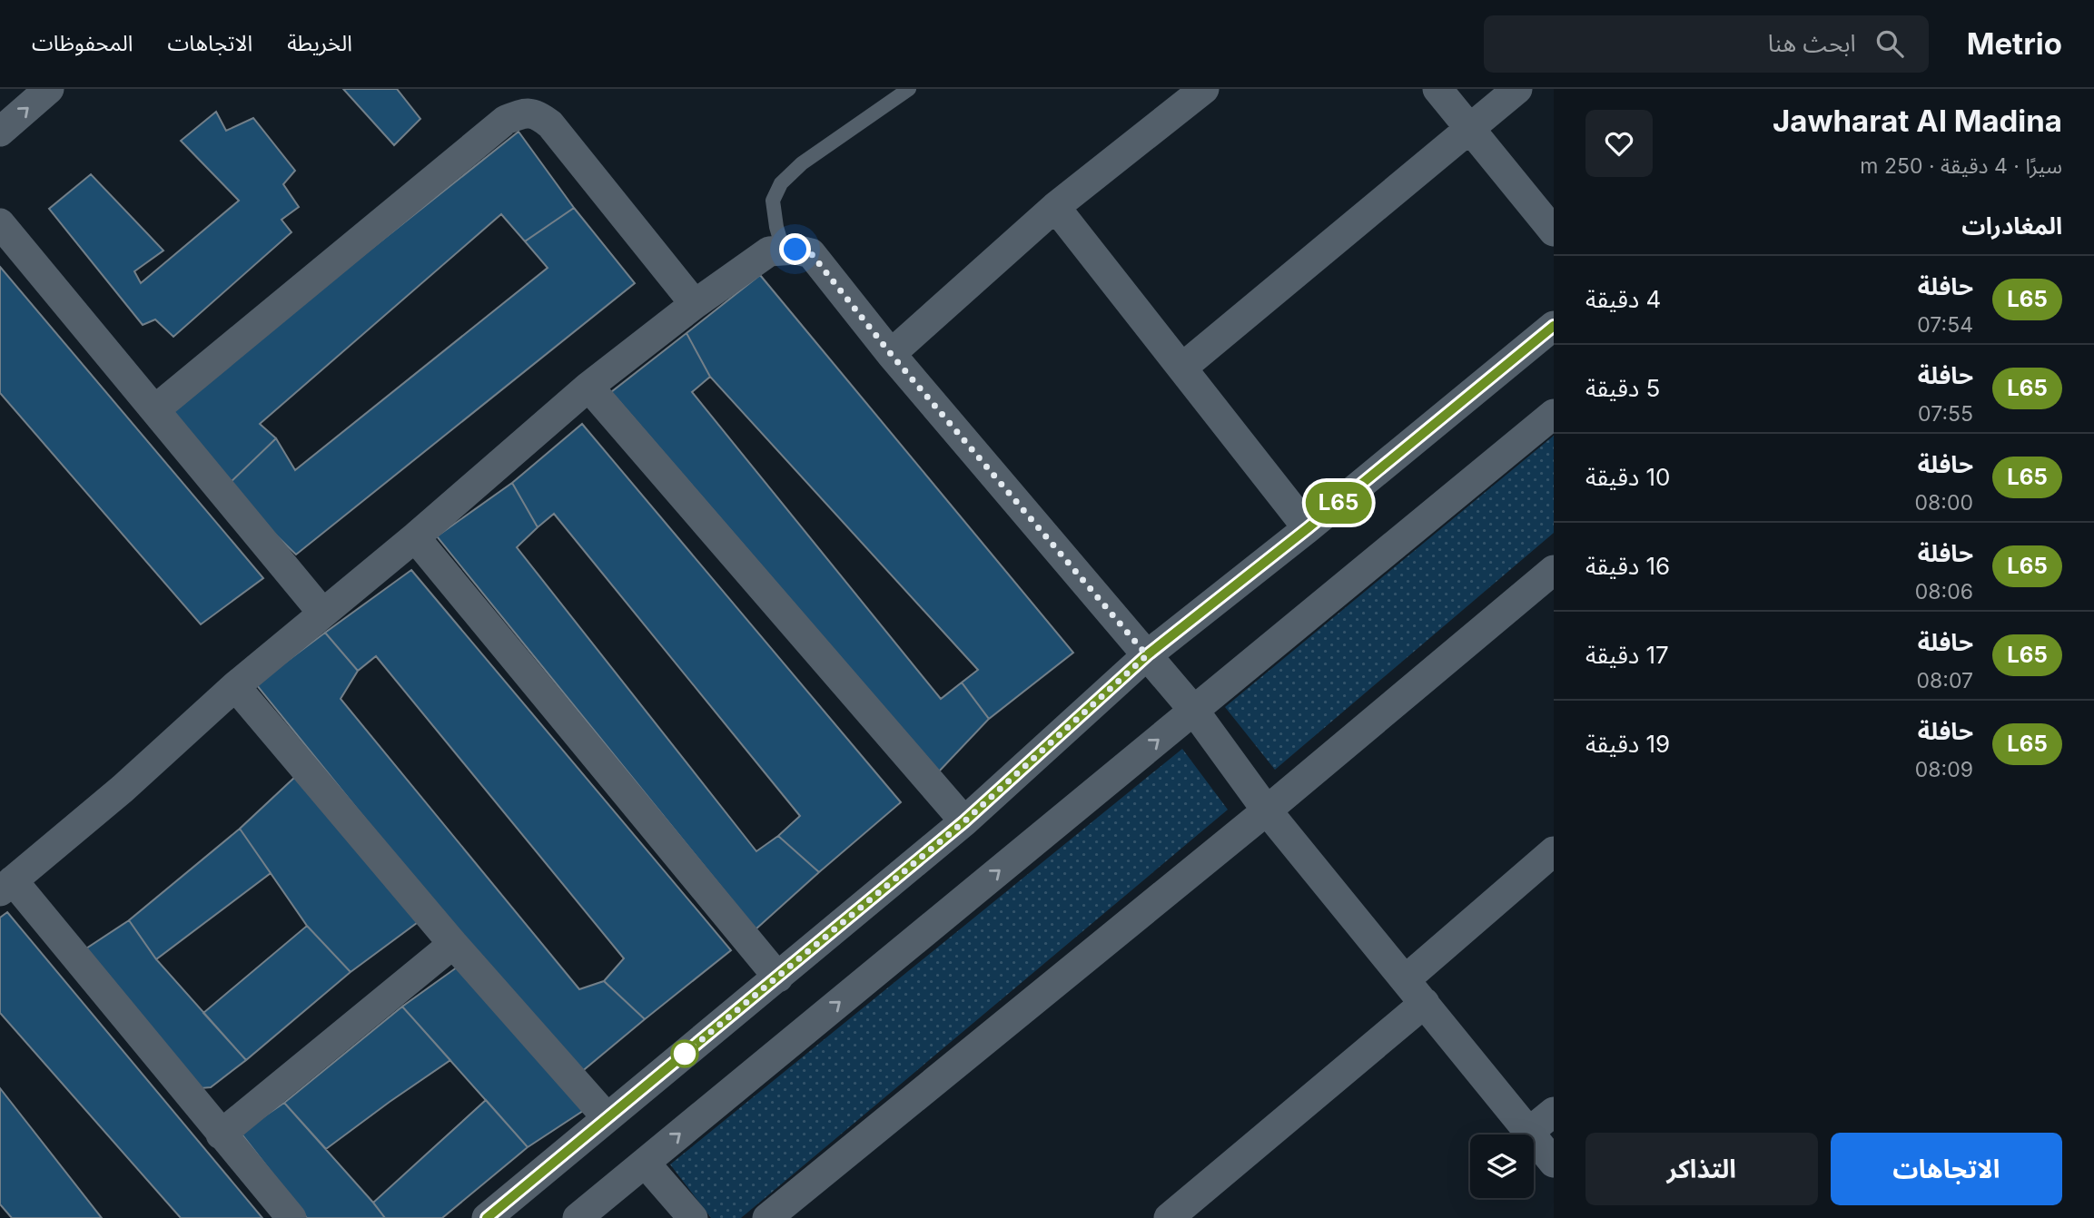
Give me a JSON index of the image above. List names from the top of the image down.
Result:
{
  "lines": ["bus line L65"],
  "page": {
    "header": "Metrio",
    "search": "ابحث هنا",
    "nav": ["الخريطة", "الاتجاهات", "المحفوظات"],
    "heading": [
      ["Jawharat Al Madina", "سيرًا · 4 دقيقة · 250 m"],
      "المغادرات"
    ],
    "on_map": "L65",
    "list": [
      {
        "mark": "L65",
        "name": "حافلة",
        "note": "07:54",
        "value": "4 دقيقة"
      },
      {
        "mark": "L65",
        "name": "حافلة",
        "note": "07:55",
        "value": "5 دقيقة"
      },
      {
        "mark": "L65",
        "name": "حافلة",
        "note": "08:00",
        "value": "10 دقيقة"
      },
      {
        "mark": "L65",
        "name": "حافلة",
        "note": "08:06",
        "value": "16 دقيقة"
      },
      {
        "mark": "L65",
        "name": "حافلة",
        "note": "08:07",
        "value": "17 دقيقة"
      },
      {
        "mark": "L65",
        "name": "حافلة",
        "note": "08:09",
        "value": "19 دقيقة"
      }
    ],
    "buttons": ["الاتجاهات", "التذاكر"]
  }
}
